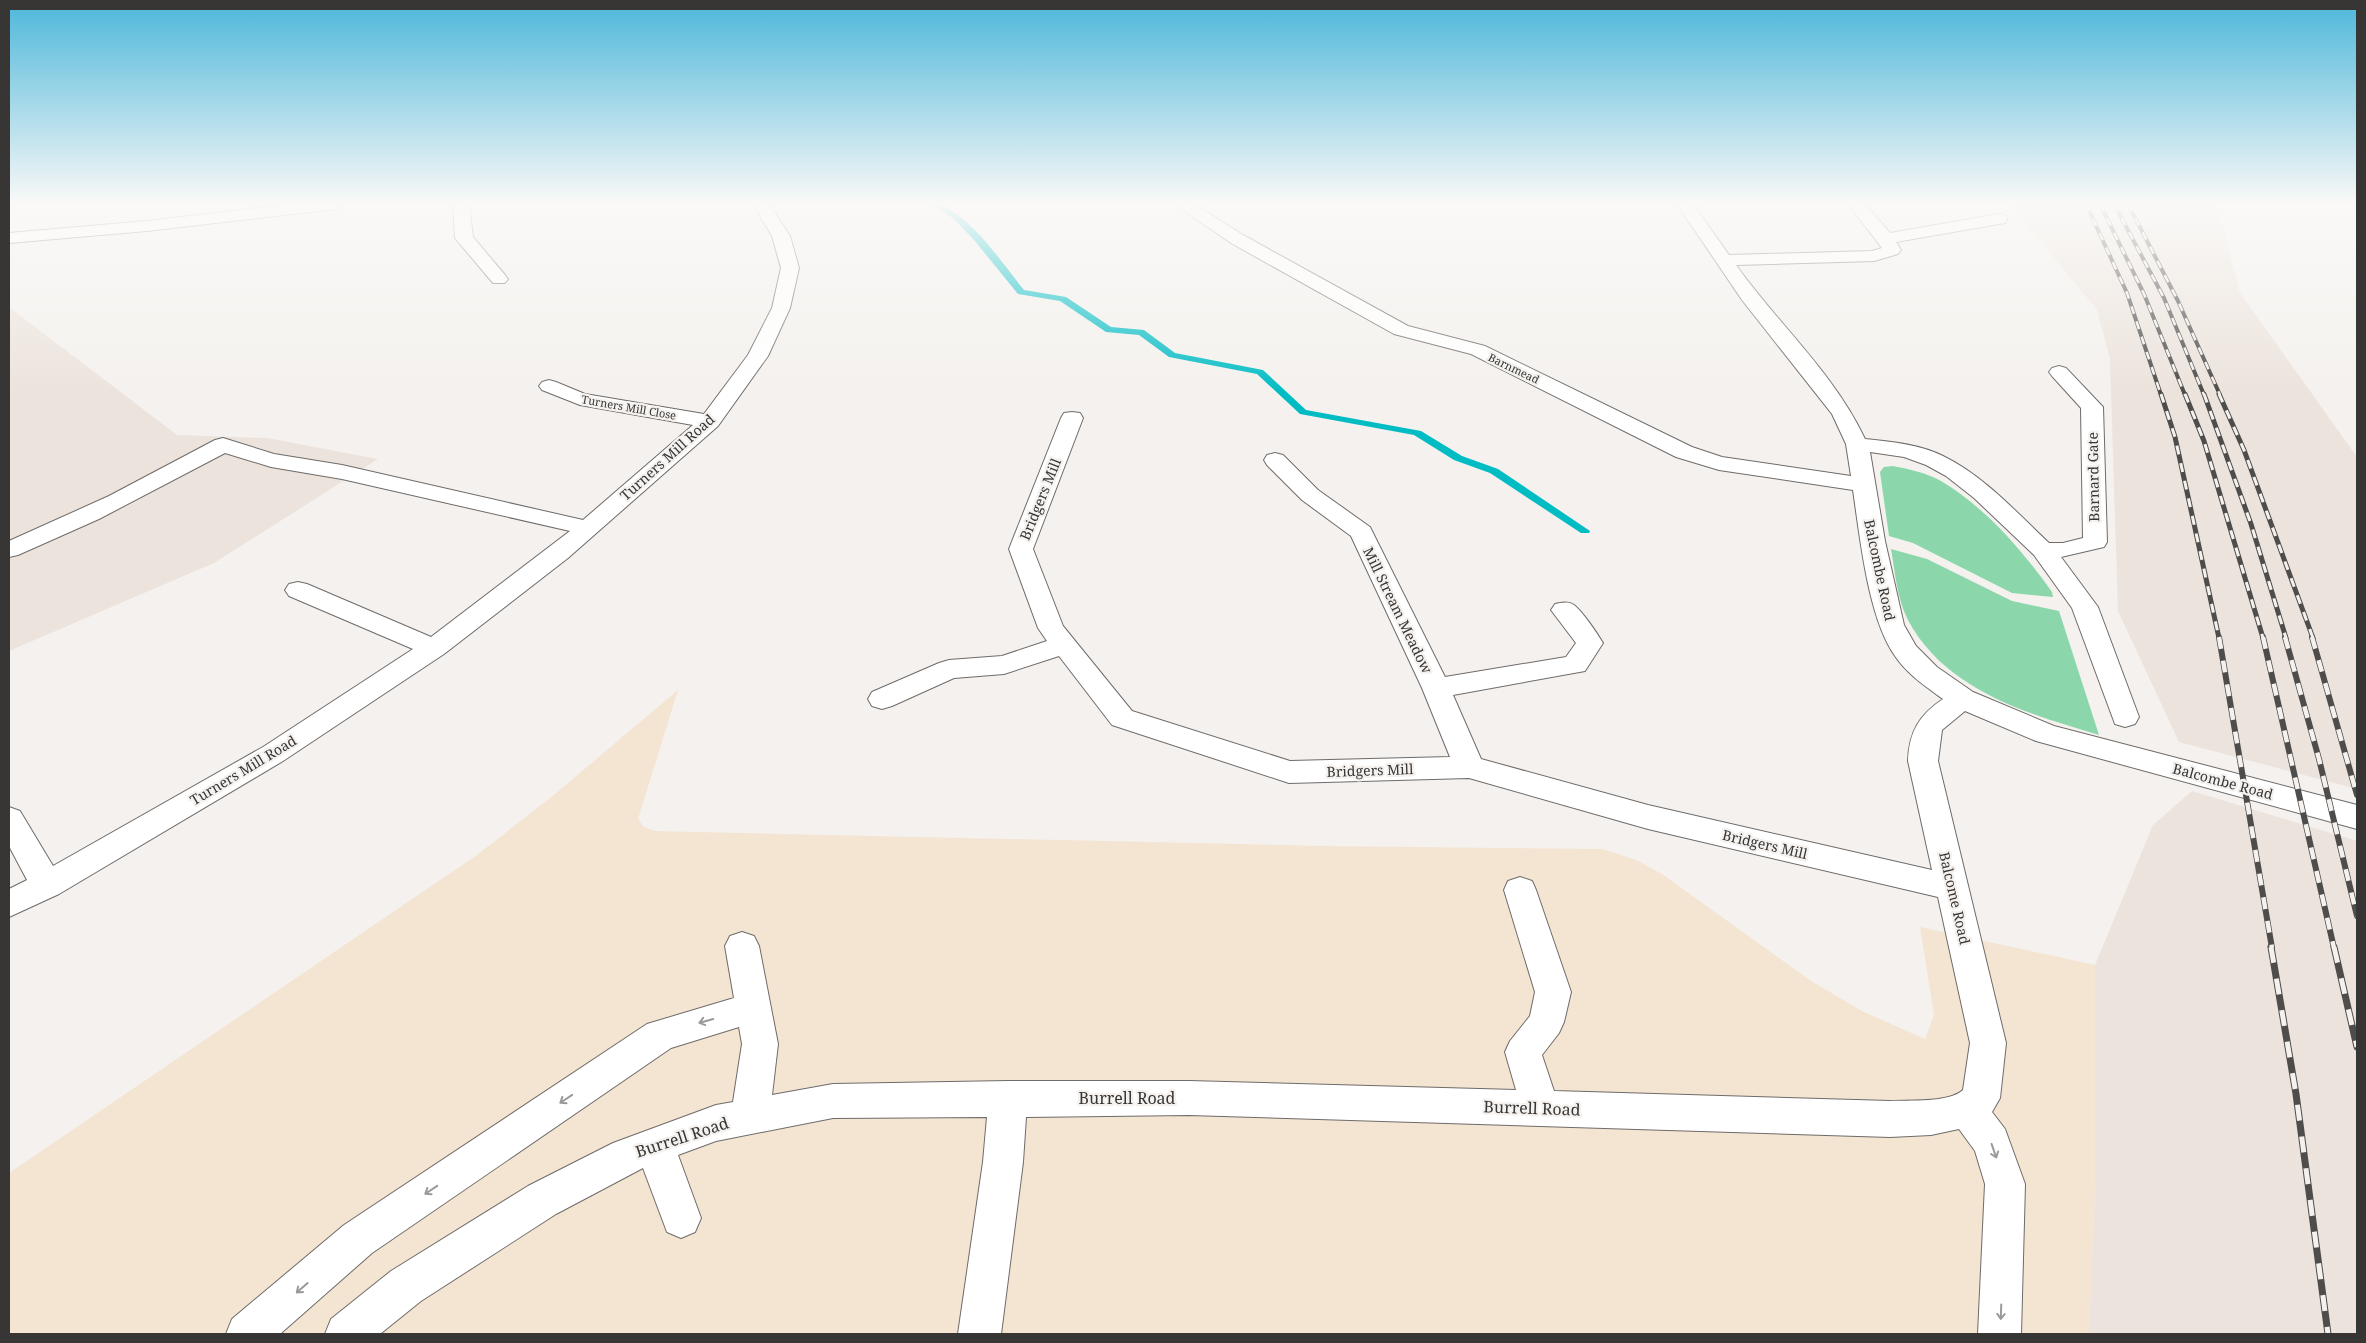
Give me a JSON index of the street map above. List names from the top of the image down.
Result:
{
  "streets": {
    "street": [
      "Barnmead",
      "Turners Mill Close",
      "Turners Mill Road",
      "Barnard Gate",
      "Bridgers Mill",
      "Balcombe Road",
      "Mill Stream Meadow",
      "Balcome Road",
      "Burrell Road"
    ]
  },
  "crossings": [
    ["Barnmead", "Balcombe Road"],
    ["Turners Mill Close", "Turners Mill Road"],
    ["Bridgers Mill", "Mill Stream Meadow"],
    ["Bridgers Mill", "Balcome Road"],
    ["Balcombe Road", "Balcome Road"],
    ["Balcome Road", "Burrell Road"]
  ]
}
